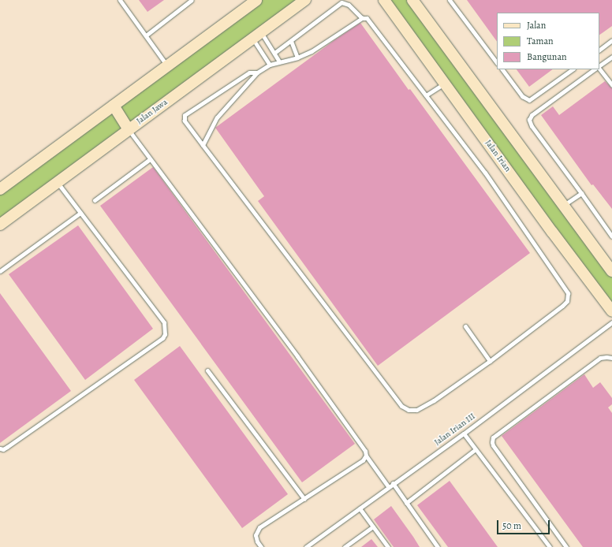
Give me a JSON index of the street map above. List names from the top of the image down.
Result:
{
  "streets": {
    "street": ["Jalan Jawa", "Jalan Irian"],
    "lane": ["Jalan Irian III"]
  },
  "legend": ["Jalan", "Taman", "Bangunan"],
  "scale_bar": "50 m"
}
